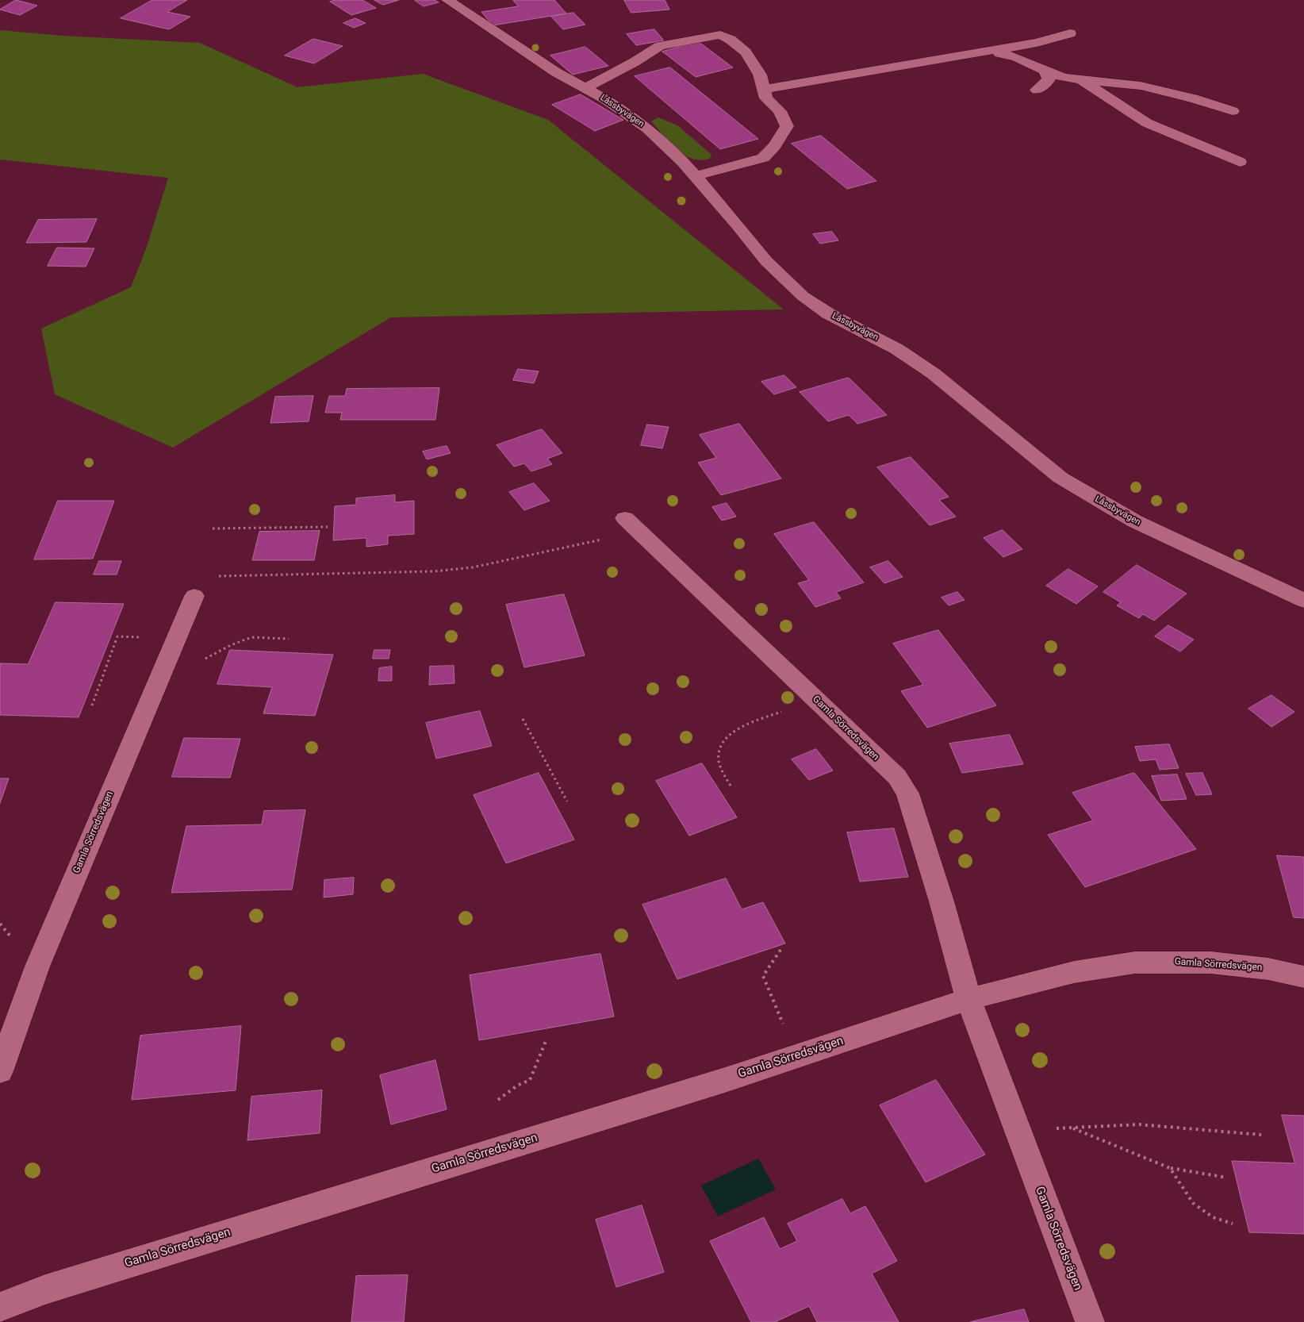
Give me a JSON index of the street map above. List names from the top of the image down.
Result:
{
  "streets": {
    "street": ["Låssbyvägen", "Gamla Sörredsvägen"]
  }
}
